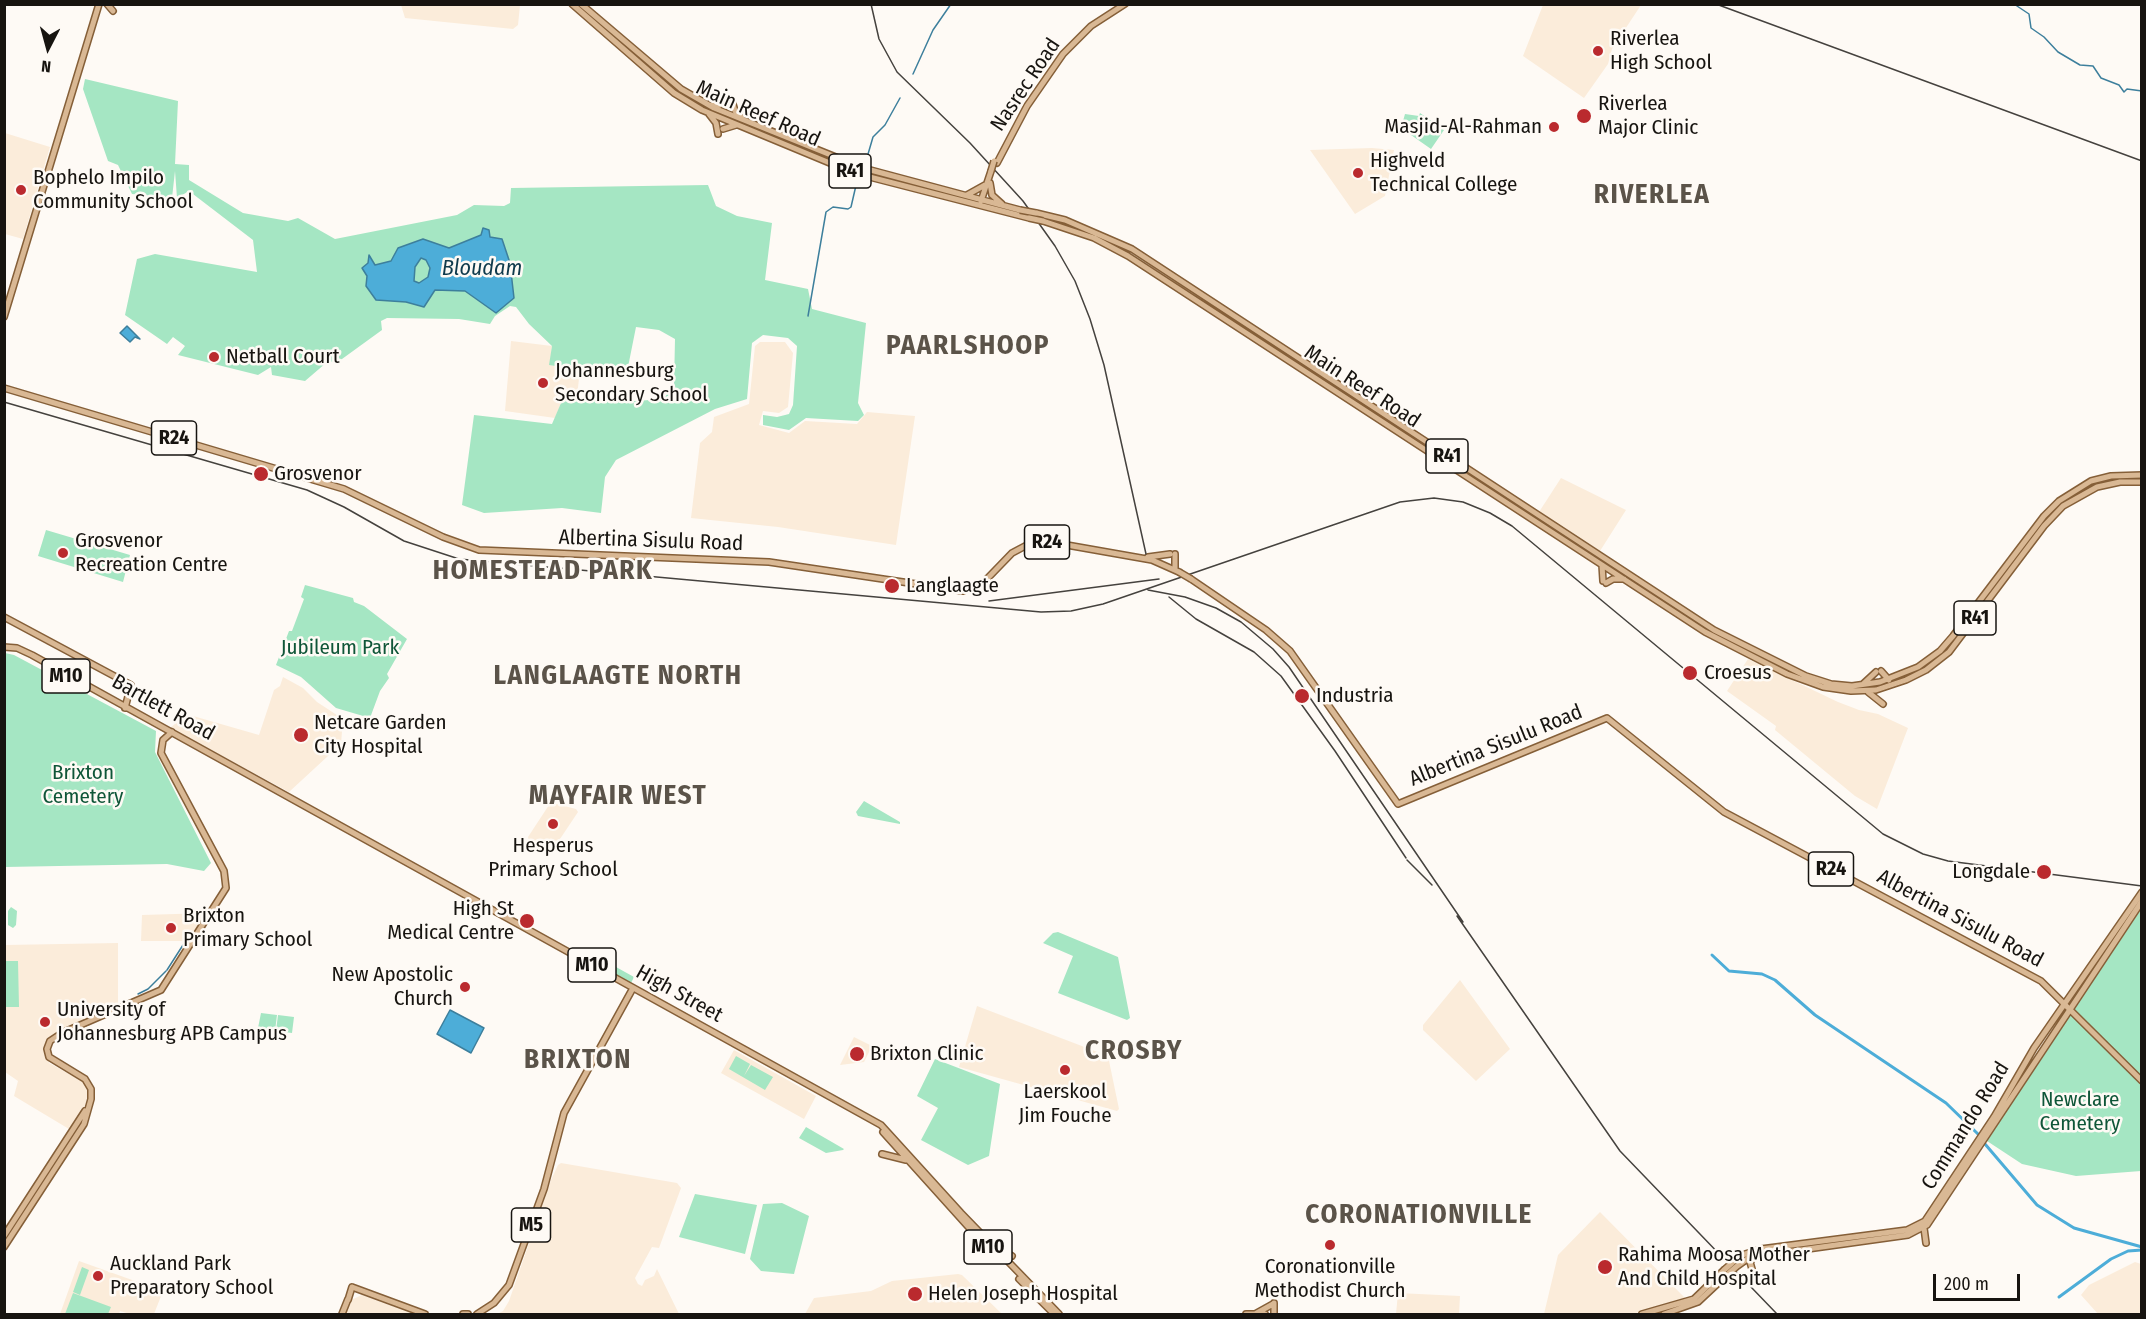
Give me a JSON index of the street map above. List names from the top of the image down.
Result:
{
  "streets": {
    "main road": [
      "Nasrec Road",
      "Main Reef Road",
      "R41",
      "R24",
      "Albertina Sisulu Road",
      "M10",
      "Bartlett Road",
      "High Street",
      "Commando Road",
      "M5"
    ]
  },
  "crossings": [
    ["Nasrec Road", "Main Reef Road"],
    ["Albertina Sisulu Road", "Commando Road"],
    ["M10", "High Street"],
    ["Bartlett Road", "High Street"],
    ["High Street", "M5"]
  ],
  "districts": [
    "RIVERLEA",
    "PAARLSHOOP",
    "HOMESTEAD PARK",
    "LANGLAAGTE NORTH",
    "MAYFAIR WEST",
    "CROSBY",
    "BRIXTON",
    "CORONATIONVILLE"
  ],
  "water": ["Bloudam"],
  "parks": ["Jubileum Park", "Brixton Cemetery", "Newclare Cemetery"],
  "places": [
    "Riverlea High School",
    "Riverlea Major Clinic",
    "Masjid-Al-Rahman",
    "Highveld Technical College",
    "Bophelo Impilo Community School",
    "Netball Court",
    "Johannesburg Secondary School",
    "Grosvenor",
    "Grosvenor Recreation Centre",
    "Langlaagte",
    "Croesus",
    "Industria",
    "Netcare Garden City Hospital",
    "Hesperus Primary School",
    "Longdale",
    "High St Medical Centre",
    "Brixton Primary School",
    "New Apostolic Church",
    "University of Johannesburg APB Campus",
    "Brixton Clinic",
    "Laerskool Jim Fouche",
    "Coronationville Methodist Church",
    "Rahima Moosa Mother And Child Hospital",
    "Auckland Park Preparatory School",
    "Helen Joseph Hospital"
  ],
  "scale_bar": "200 m",
  "north": "bottom"
}
